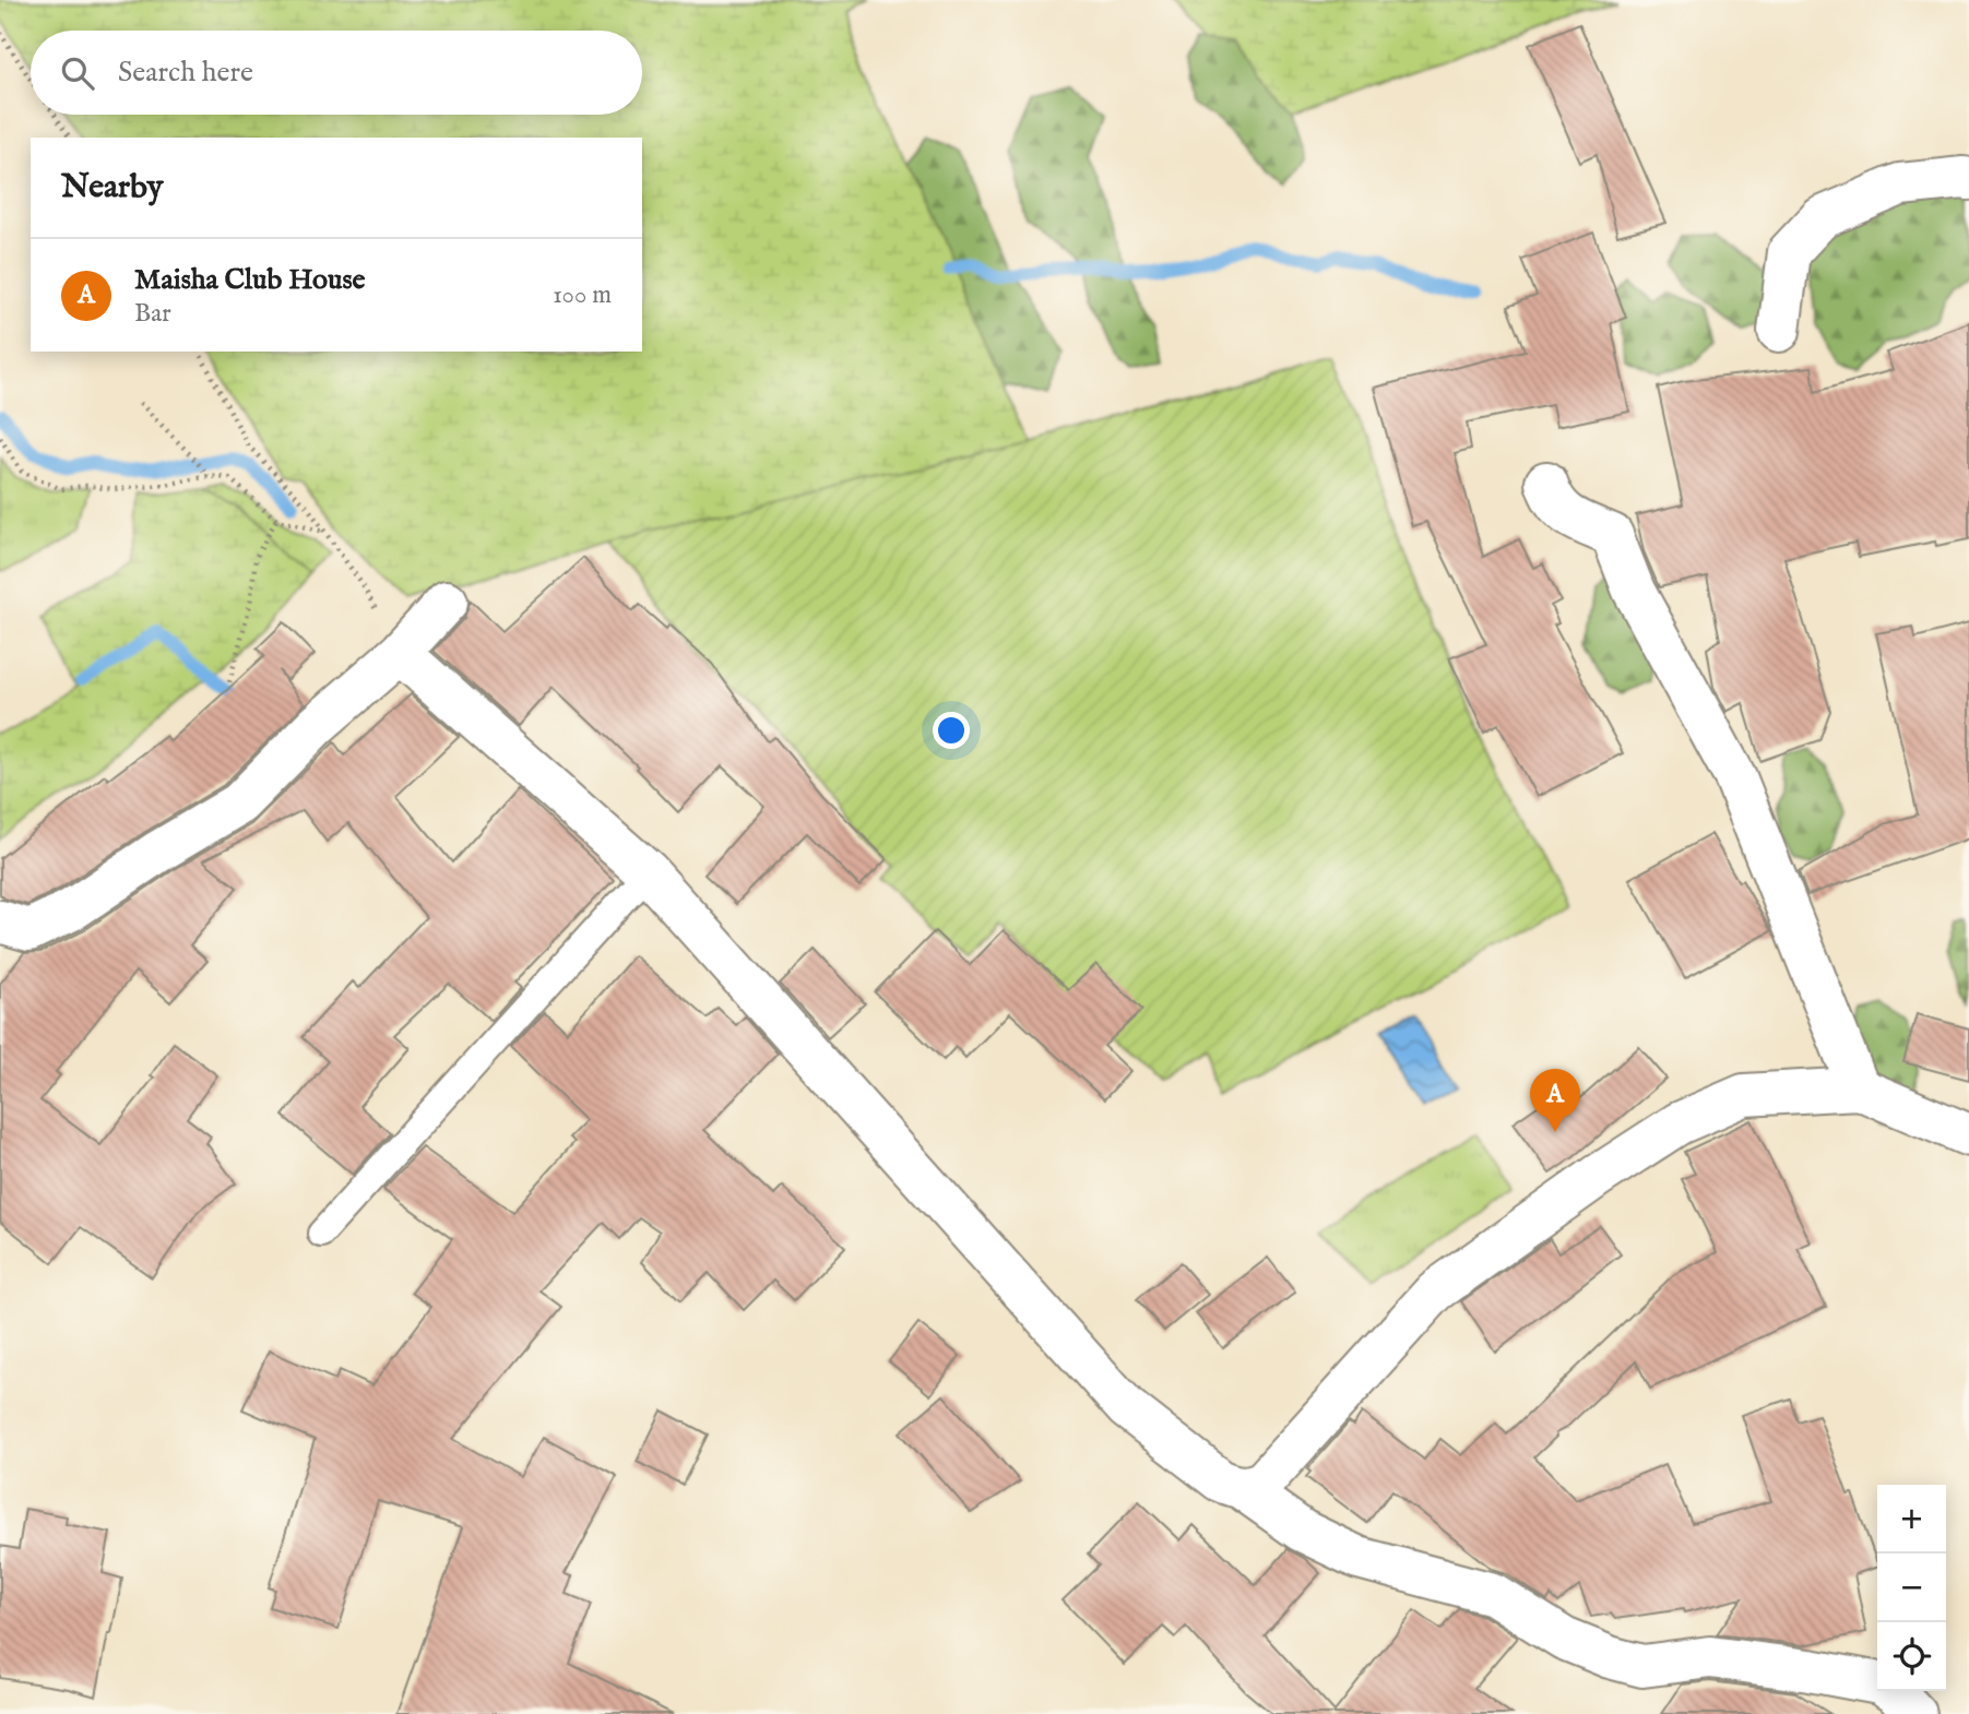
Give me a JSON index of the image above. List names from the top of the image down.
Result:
{
  "page": {
    "search": "Search here",
    "heading": "Nearby",
    "list": [
      {
        "mark": "A",
        "name": "Maisha Club House",
        "note": "Bar",
        "value": "100 m"
      }
    ],
    "pins": "A",
    "map_buttons": ["+", "−"]
  }
}
